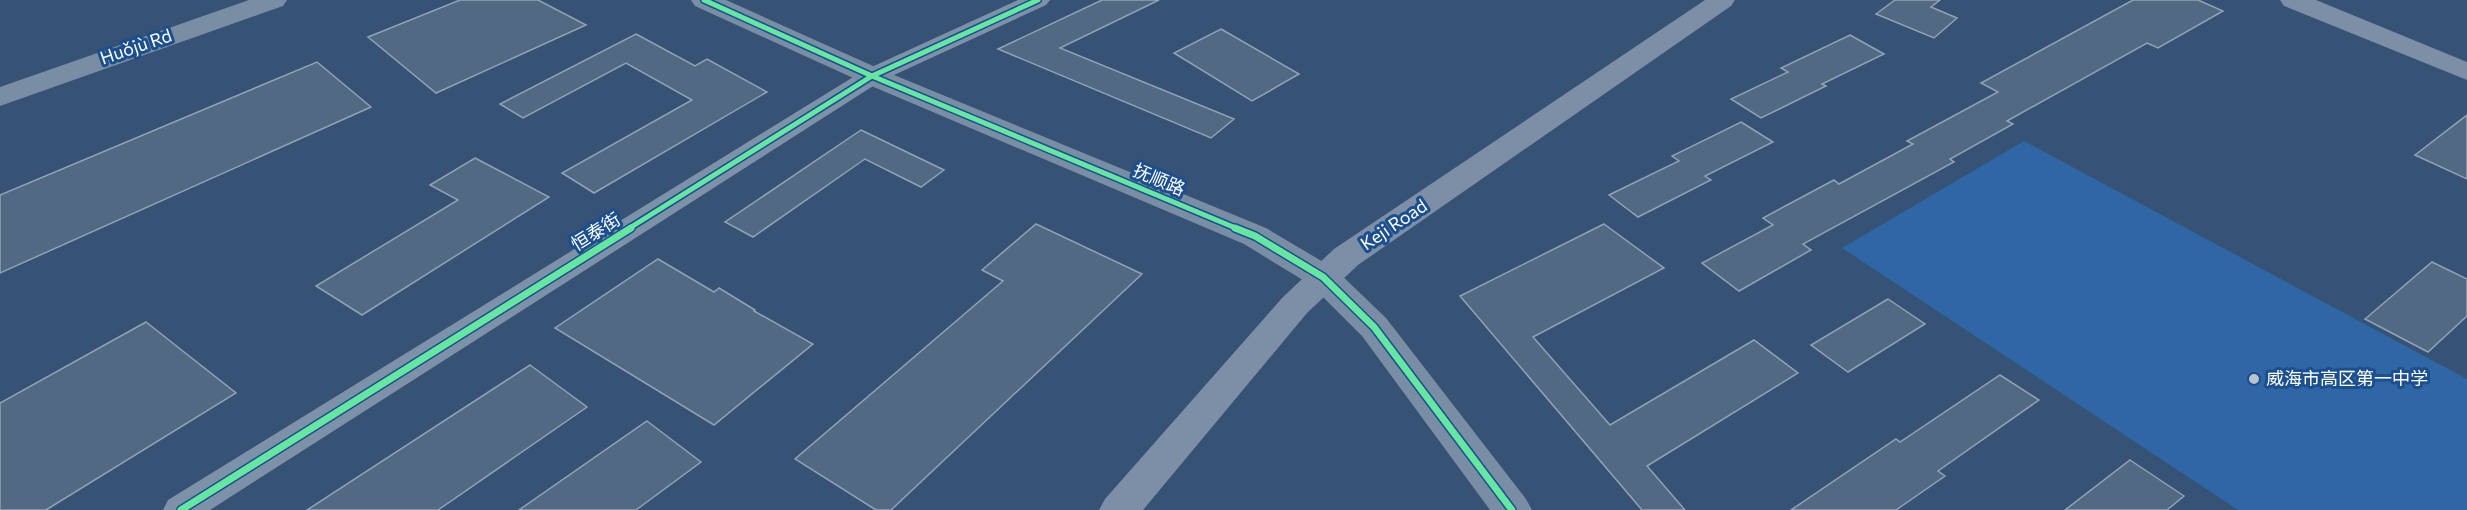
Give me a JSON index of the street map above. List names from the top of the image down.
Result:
{
  "streets": {
    "main road": ["Keji Road"],
    "street": ["Huǒjù Rd", "抚顺路", "恒泰街"]
  },
  "crossings": [
    ["抚顺路", "Keji Road"],
    ["抚顺路", "恒泰街"]
  ],
  "places": ["威海市高区第一中学"]
}
